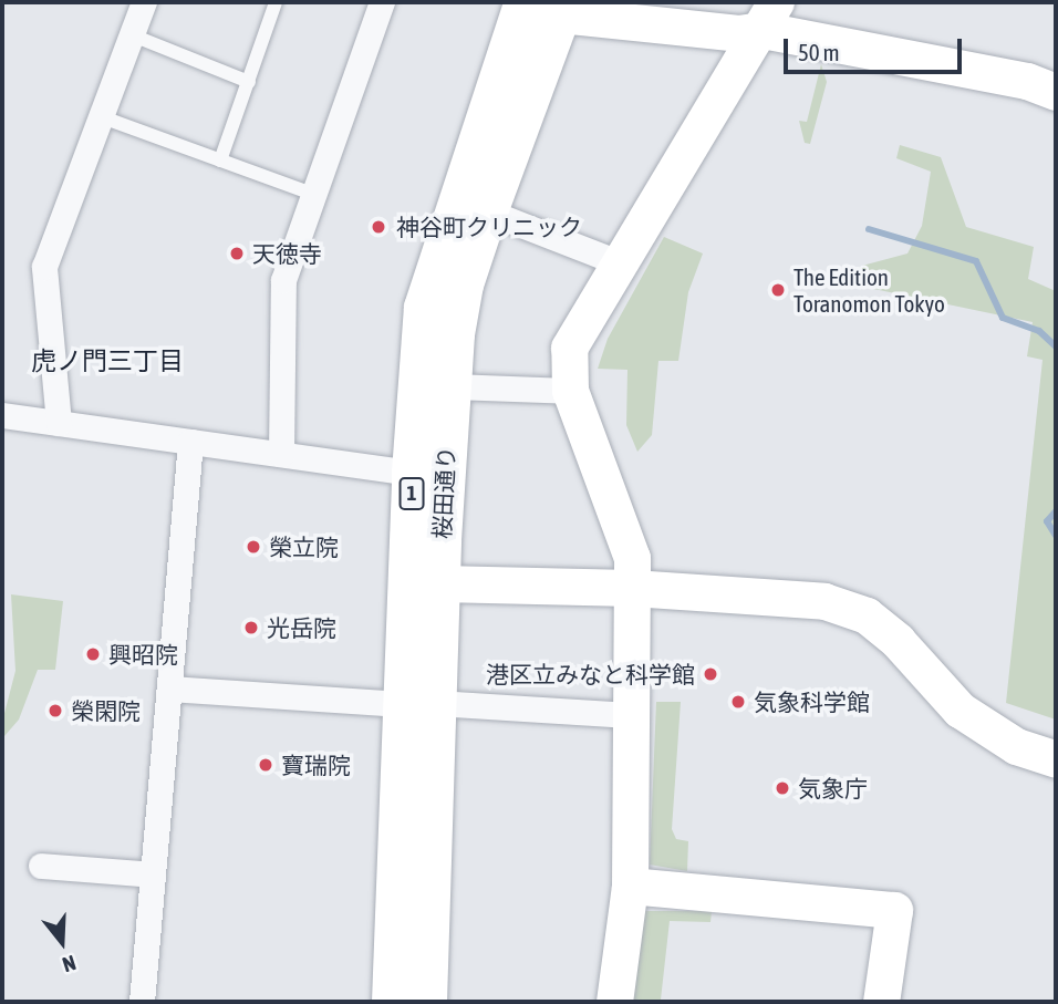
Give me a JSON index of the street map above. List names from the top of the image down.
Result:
{
  "streets": {
    "highway": ["桜田通り", "1"]
  },
  "districts": ["虎ノ門三丁目"],
  "places": [
    "神谷町クリニック",
    "天徳寺",
    "The Edition Toranomon Tokyo",
    "榮立院",
    "光岳院",
    "興昭院",
    "港区立みなと科学館",
    "気象科学館",
    "榮閑院",
    "寶瑞院",
    "気象庁"
  ],
  "scale_bar": "50 m",
  "north": "bottom"
}
